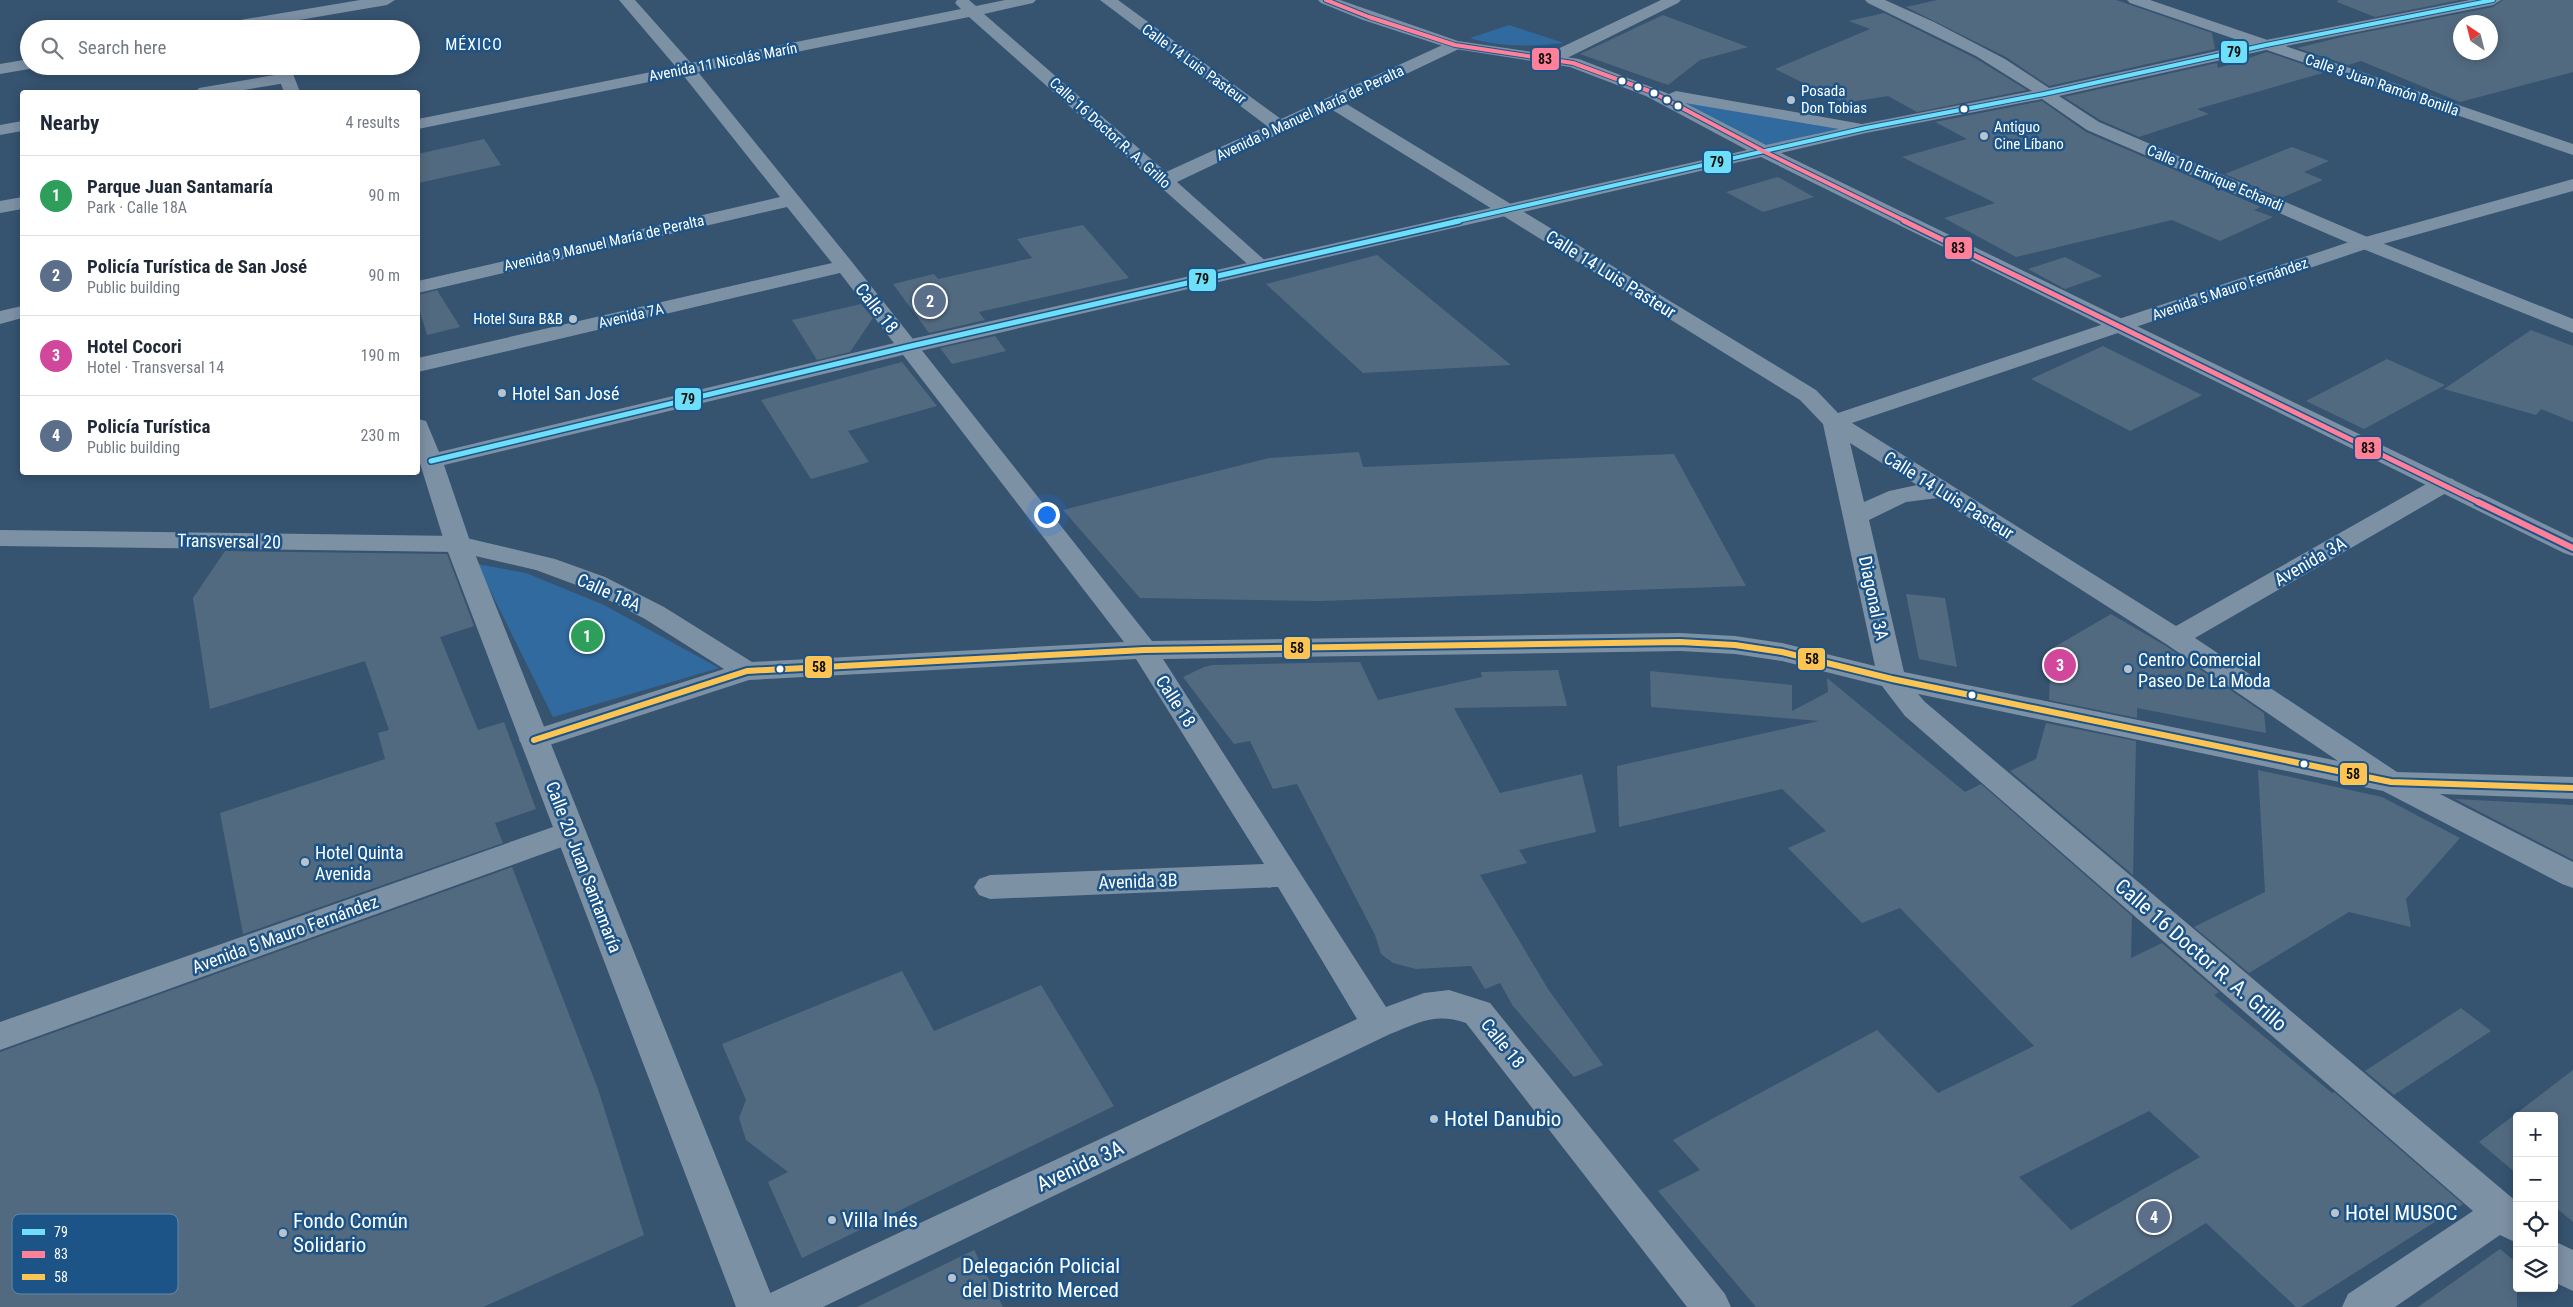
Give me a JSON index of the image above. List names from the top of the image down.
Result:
{
  "streets": {
    "street": [
      "Avenida 11 Nicolás Marín",
      "Calle 14 Luis Pasteur",
      "Calle 8 Juan Ramón Bonilla",
      "Avenida 9 Manuel María de Peralta",
      "Calle 16 Doctor R. A. Grillo",
      "Calle 10 Enrique Echandi",
      "Avenida 5 Mauro Fernández",
      "Calle 18",
      "Avenida 7A",
      "Transversal 20",
      "Avenida 3A",
      "Calle 18A",
      "Diagonal 3A",
      "Calle 20 Juan Santamaría",
      "Avenida 3B"
    ]
  },
  "crossings": [
    ["Avenida 11 Nicolás Marín", "Calle 16 Doctor R. A. Grillo"],
    ["Avenida 11 Nicolás Marín", "Calle 18"],
    ["Calle 14 Luis Pasteur", "Avenida 9 Manuel María de Peralta"],
    ["Calle 14 Luis Pasteur", "Avenida 5 Mauro Fernández"],
    ["Calle 14 Luis Pasteur", "Avenida 3A"],
    ["Calle 14 Luis Pasteur", "Diagonal 3A"],
    ["Avenida 9 Manuel María de Peralta", "Calle 16 Doctor R. A. Grillo"],
    ["Avenida 9 Manuel María de Peralta", "Calle 18"],
    ["Calle 16 Doctor R. A. Grillo", "Diagonal 3A"],
    ["Calle 10 Enrique Echandi", "Avenida 5 Mauro Fernández"],
    ["Avenida 5 Mauro Fernández", "Diagonal 3A"],
    ["Avenida 5 Mauro Fernández", "Calle 20 Juan Santamaría"],
    ["Calle 18", "Avenida 7A"],
    ["Calle 18", "Avenida 3A"],
    ["Calle 18", "Avenida 3B"],
    ["Transversal 20", "Calle 18A"],
    ["Transversal 20", "Calle 20 Juan Santamaría"],
    ["Calle 18A", "Calle 20 Juan Santamaría"]
  ],
  "districts": ["MÉXICO"],
  "places": [
    "Posada Don Tobias",
    "Antiguo Cine Líbano",
    "Hotel Sura B&B",
    "Hotel San José",
    "Centro Comercial Paseo De La Moda",
    "Hotel Quinta Avenida",
    "Hotel Danubio",
    "Hotel MUSOC",
    "Villa Inés",
    "Fondo Común Solidario",
    "Delegación Policial del Distrito Merced"
  ],
  "lines": ["transit line 79", "transit line 83", "transit line 58"],
  "legend": ["79", "83", "58"],
  "north": "top left",
  "page": {
    "search": "Search here",
    "heading": ["Nearby", "4 results"],
    "list": [
      {
        "mark": "1",
        "name": "Parque Juan Santamaría",
        "note": "Park · Calle 18A",
        "value": "90 m"
      },
      {
        "mark": "2",
        "name": "Policía Turística de San José",
        "note": "Public building",
        "value": "90 m"
      },
      {
        "mark": "3",
        "name": "Hotel Cocori",
        "note": "Hotel · Transversal 14",
        "value": "190 m"
      },
      {
        "mark": "4",
        "name": "Policía Turística",
        "note": "Public building",
        "value": "230 m"
      }
    ],
    "pins": [
      "2",
      "1",
      "3",
      "4"
    ],
    "map_buttons": ["+", "−"]
  }
}
